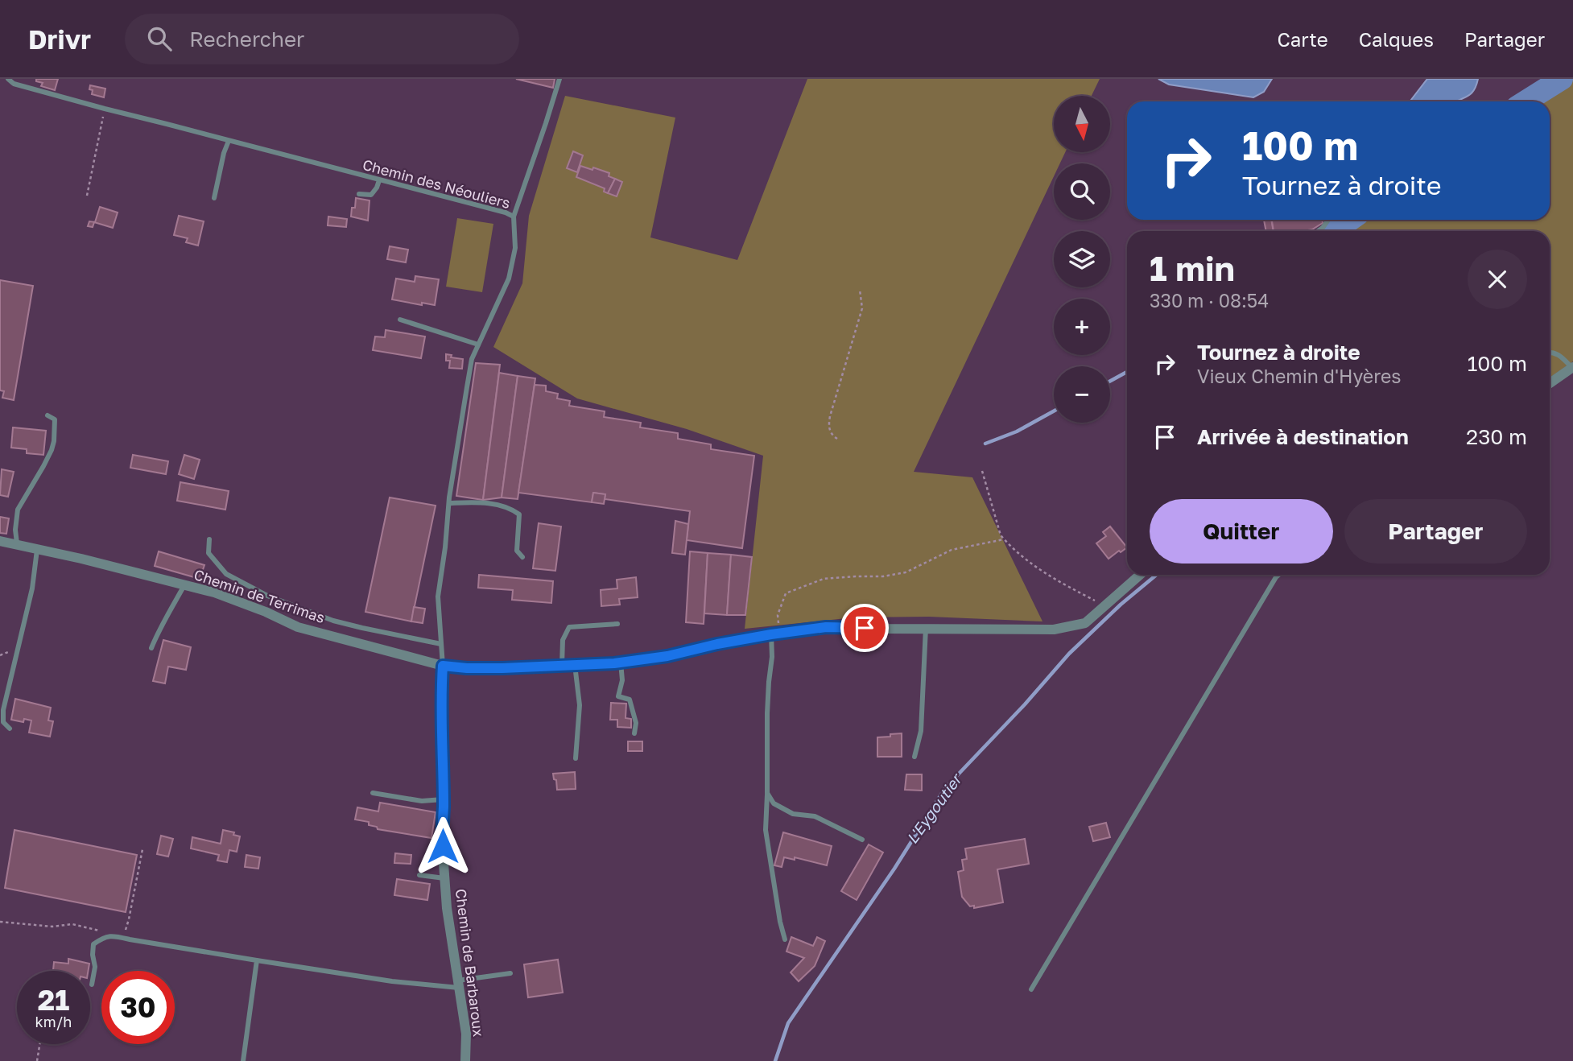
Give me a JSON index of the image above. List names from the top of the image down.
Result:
{
  "streets": {
    "street": ["Chemin de Terrimas", "Chemin de Barbaroux"],
    "lane": ["Chemin des Néouliers"]
  },
  "crossings": [
    ["Chemin des Néouliers", "Chemin de Terrimas"],
    ["Chemin des Néouliers", "Chemin de Barbaroux"],
    ["Chemin de Terrimas", "Chemin de Barbaroux"]
  ],
  "water": ["L'Eygoutier"],
  "north": "bottom",
  "page": {
    "header": "Drivr",
    "search": "Rechercher",
    "nav": ["Carte", "Calques", "Partager"],
    "map_buttons": ["+", "−"],
    "turn": ["100 m", "Tournez à droite"],
    "heading": ["1 min", "330 m · 08:54"],
    "list": [
      {
        "name": "Tournez à droite",
        "note": "Vieux Chemin d'Hyères",
        "value": "100 m"
      },
      {
        "name": "Arrivée à destination",
        "value": "230 m"
      }
    ],
    "buttons": ["Quitter", "Partager"],
    "speed": "21 km/h",
    "limit": "30"
  }
}
